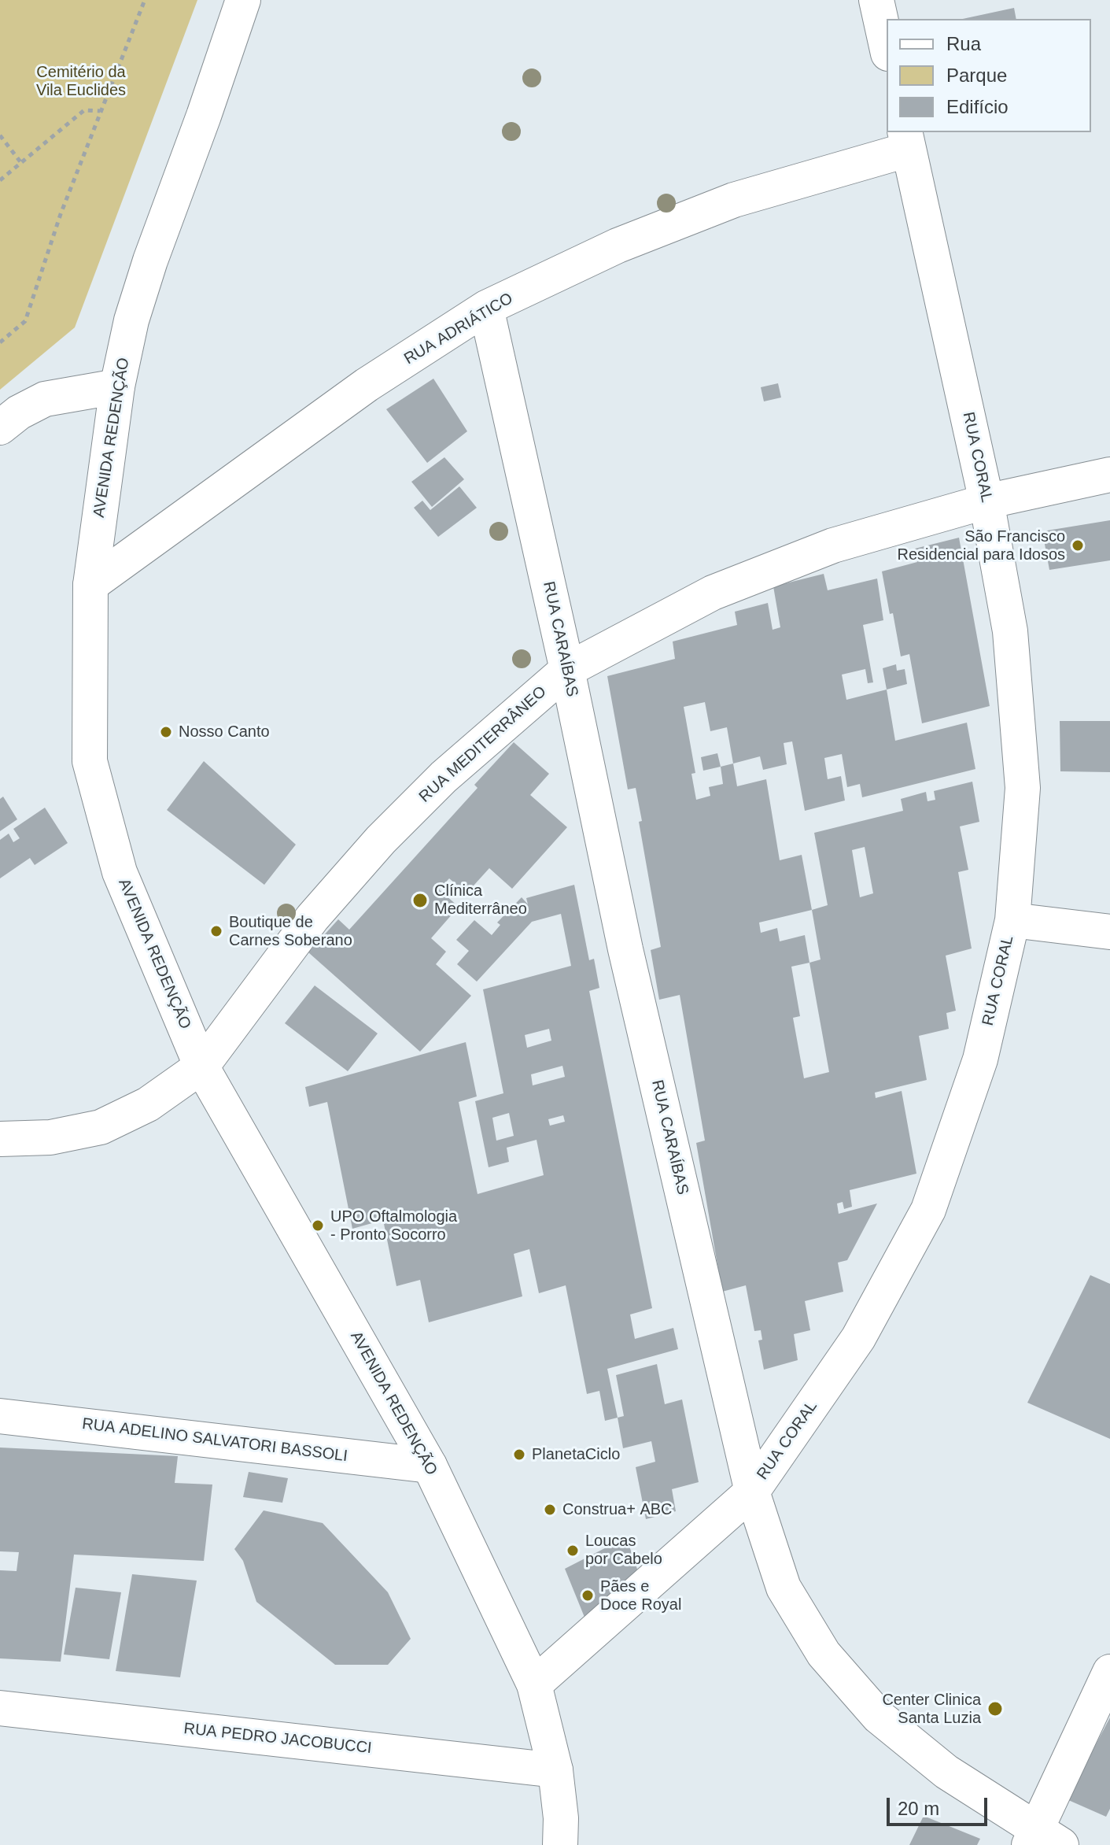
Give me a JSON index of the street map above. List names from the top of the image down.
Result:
{
  "streets": {
    "street": [
      "RUA ADRIÁTICO",
      "AVENIDA REDENÇÃO",
      "RUA CORAL",
      "RUA CARAÍBAS",
      "RUA MEDITERRÂNEO",
      "RUA ADELINO SALVATORI BASSOLI",
      "RUA PEDRO JACOBUCCI"
    ]
  },
  "crossings": [
    ["RUA ADRIÁTICO", "AVENIDA REDENÇÃO"],
    ["RUA ADRIÁTICO", "RUA CORAL"],
    ["RUA ADRIÁTICO", "RUA CARAÍBAS"],
    ["AVENIDA REDENÇÃO", "RUA CORAL"],
    ["AVENIDA REDENÇÃO", "RUA MEDITERRÂNEO"],
    ["AVENIDA REDENÇÃO", "RUA ADELINO SALVATORI BASSOLI"],
    ["AVENIDA REDENÇÃO", "RUA PEDRO JACOBUCCI"],
    ["RUA CORAL", "RUA CARAÍBAS"],
    ["RUA CORAL", "RUA MEDITERRÂNEO"],
    ["RUA CARAÍBAS", "RUA MEDITERRÂNEO"]
  ],
  "parks": ["Cemitério da Vila Euclides"],
  "places": [
    "São Francisco Residencial para Idosos",
    "Nosso Canto",
    "Clínica Mediterrâneo",
    "Boutique de Carnes Soberano",
    "UPO Oftalmologia - Pronto Socorro",
    "PlanetaCiclo",
    "Construa+ ABC",
    "Loucas por Cabelo",
    "Pães e Doce Royal",
    "Center Clinica Santa Luzia"
  ],
  "legend": ["Rua", "Parque", "Edifício"],
  "scale_bar": "20 m"
}
